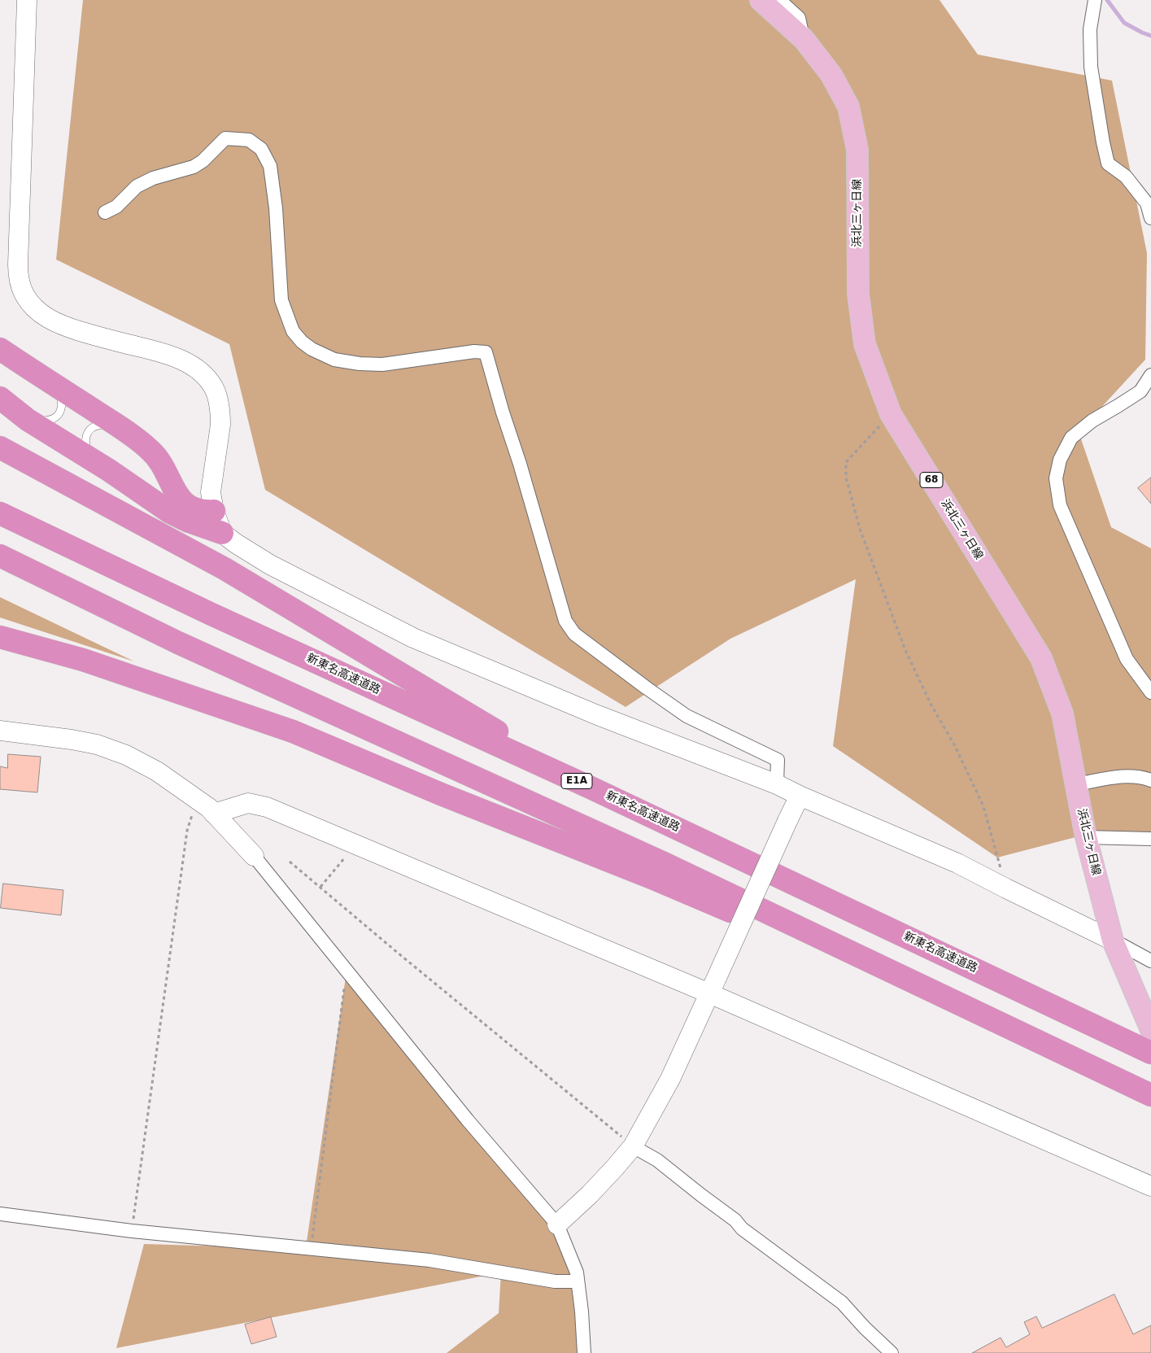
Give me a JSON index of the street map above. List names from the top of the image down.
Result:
{
  "streets": {
    "highway": ["新東名高速道路", "E1A"],
    "main road": ["浜北三ヶ日線", "68"]
  }
}
